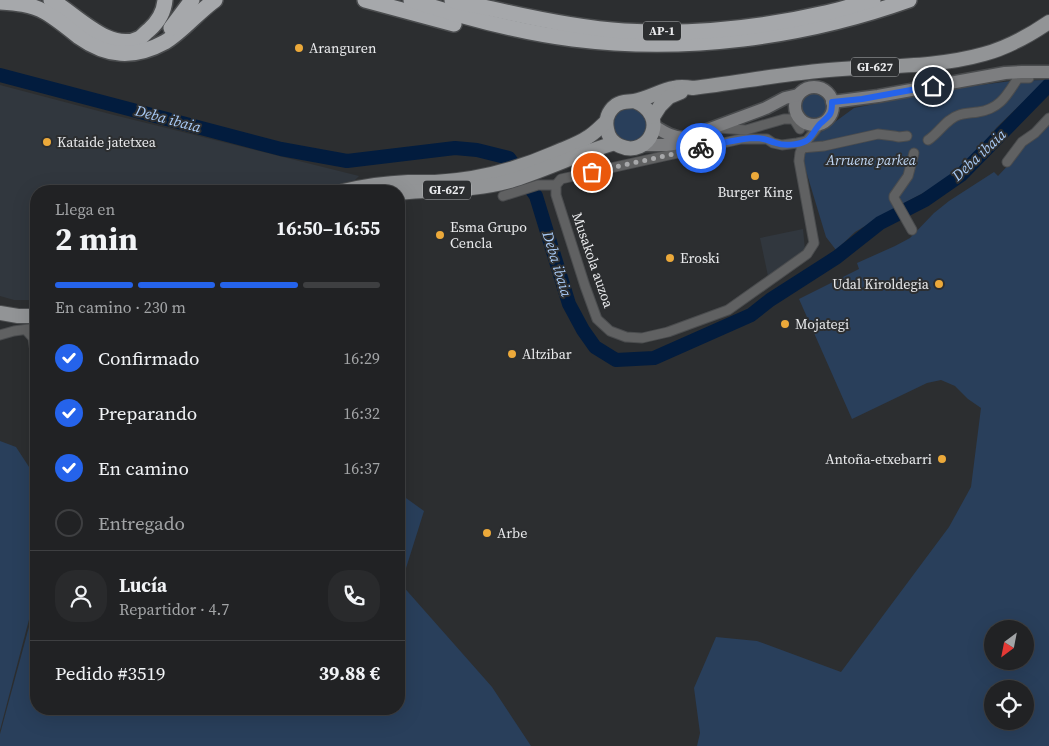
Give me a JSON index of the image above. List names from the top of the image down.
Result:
{
  "streets": {
    "highway": ["AP-1"],
    "main road": ["GI-627"],
    "street": ["Musakola auzoa"]
  },
  "water": ["Deba ibaia"],
  "parks": ["Arruene parkea"],
  "places": [
    "Aranguren",
    "Kataide jatetxea",
    "Burger King",
    "Esma Grupo Cencla",
    "Eroski",
    "Udal Kiroldegia",
    "Mojategi",
    "Altzibar",
    "Antoña-etxebarri",
    "Arbe"
  ],
  "north": "bottom left",
  "page": {
    "heading": ["2 min", "Llega en", "16:50–16:55"],
    "panel": [
      "Lucía",
      "Repartidor · 4.7",
      "Pedido #3519",
      "39.88 €"
    ],
    "bar": "En camino · 230 m",
    "list": [
      ["Confirmado", "16:29"],
      ["Preparando", "16:32"],
      ["En camino", "16:37"],
      "Entregado"
    ]
  }
}
